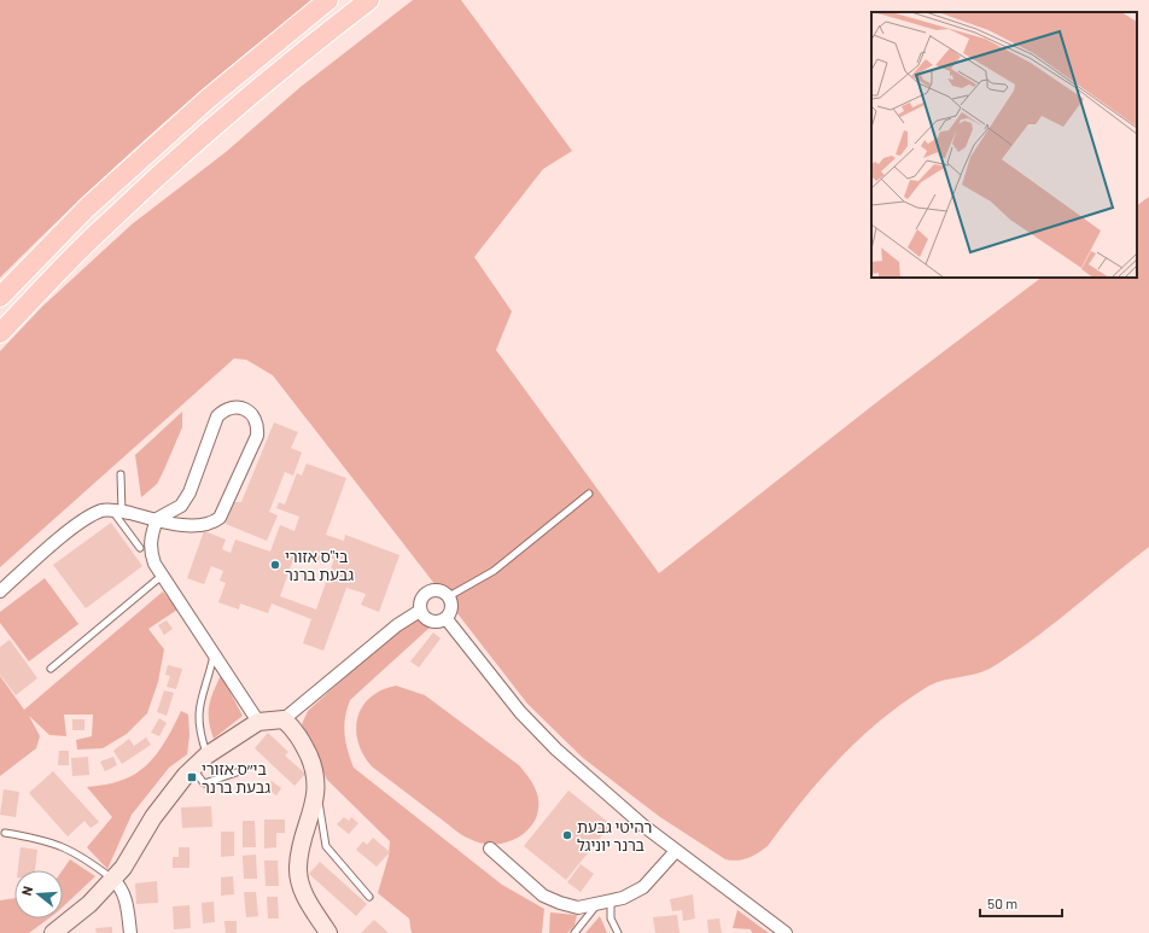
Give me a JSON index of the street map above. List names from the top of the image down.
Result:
{
  "places": {
    "other": ["בי\"ס אזורי גבעת ברנר", "רהיטי גבעת ברנר יוניגל"],
    "transit": ["בי״ס אזורי גבעת ברנר"]
  },
  "scale_bar": "50 m",
  "north": "left"
}
